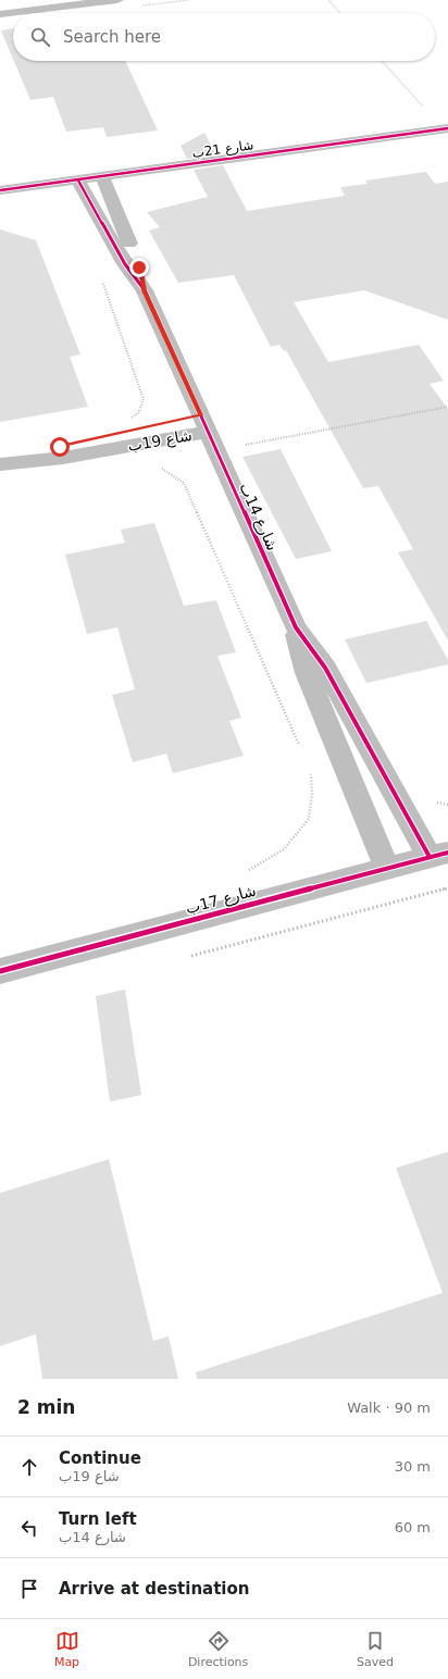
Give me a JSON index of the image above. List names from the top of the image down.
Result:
{
  "streets": {
    "street": [
      "شارع 21ب",
      "شاع 19ب",
      "شارع 14ب",
      "شارع 17ب"
    ]
  },
  "crossings": [
    ["شارع 21ب", "شارع 14ب"],
    ["شاع 19ب", "شارع 14ب"],
    ["شارع 14ب", "شارع 17ب"]
  ],
  "page": {
    "search": "Search here",
    "heading": ["2 min", "Walk · 90 m"],
    "list": [
      ["Continue", "شاع 19ب", "30 m"],
      ["Turn left", "شارع 14ب", "60 m"],
      "Arrive at destination"
    ],
    "nav": ["Map", "Directions", "Saved"]
  }
}
